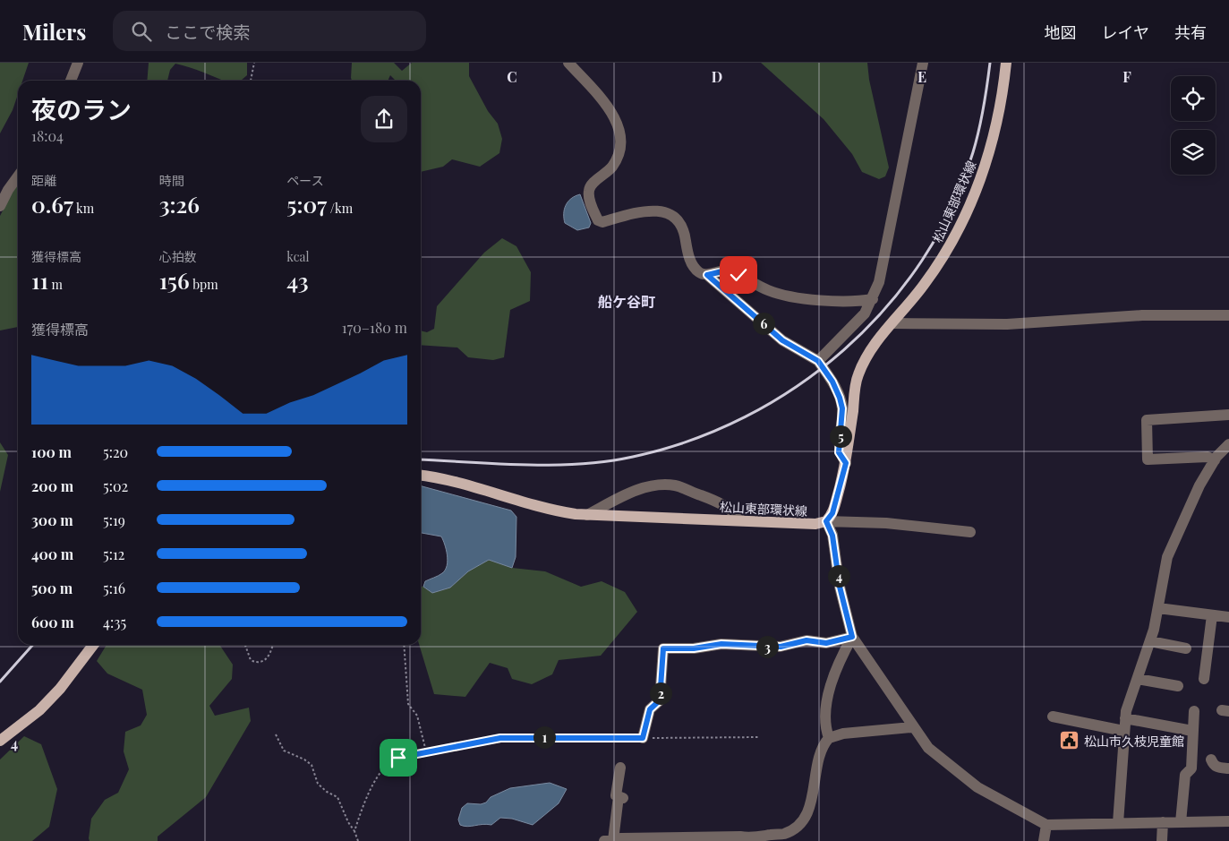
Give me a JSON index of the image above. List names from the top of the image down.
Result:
{
  "streets": {
    "main road": ["松山東部環状線"]
  },
  "districts": ["船ケ谷町"],
  "places": {
    "public building": ["松山市久枝児童館"]
  },
  "page": {
    "header": "Milers",
    "search": "ここで検索",
    "nav": ["地図", "レイヤ", "共有"],
    "heading": ["夜のラン", "18:04"],
    "stats": [
      ["距離", "0.67 km"],
      ["時間", "3:26"],
      ["ペース", "5:07 /km"],
      ["獲得標高", "11 m"],
      ["心拍数", "156 bpm"],
      ["kcal", "43"]
    ],
    "chart": ["獲得標高", "170–180 m"],
    "pins": [
      "6",
      "5",
      "4",
      "3",
      "2",
      "1"
    ],
    "list": [
      {
        "name": "100 m",
        "note": "5:20"
      },
      {
        "name": "200 m",
        "note": "5:02"
      },
      {
        "name": "300 m",
        "note": "5:19"
      },
      {
        "name": "400 m",
        "note": "5:12"
      },
      {
        "name": "500 m",
        "note": "5:16"
      },
      {
        "name": "600 m",
        "note": "4:35"
      }
    ]
  },
  "grid": {
    "columns": [
      "C",
      "D",
      "E",
      "F"
    ],
    "rows": ["4"]
  }
}
